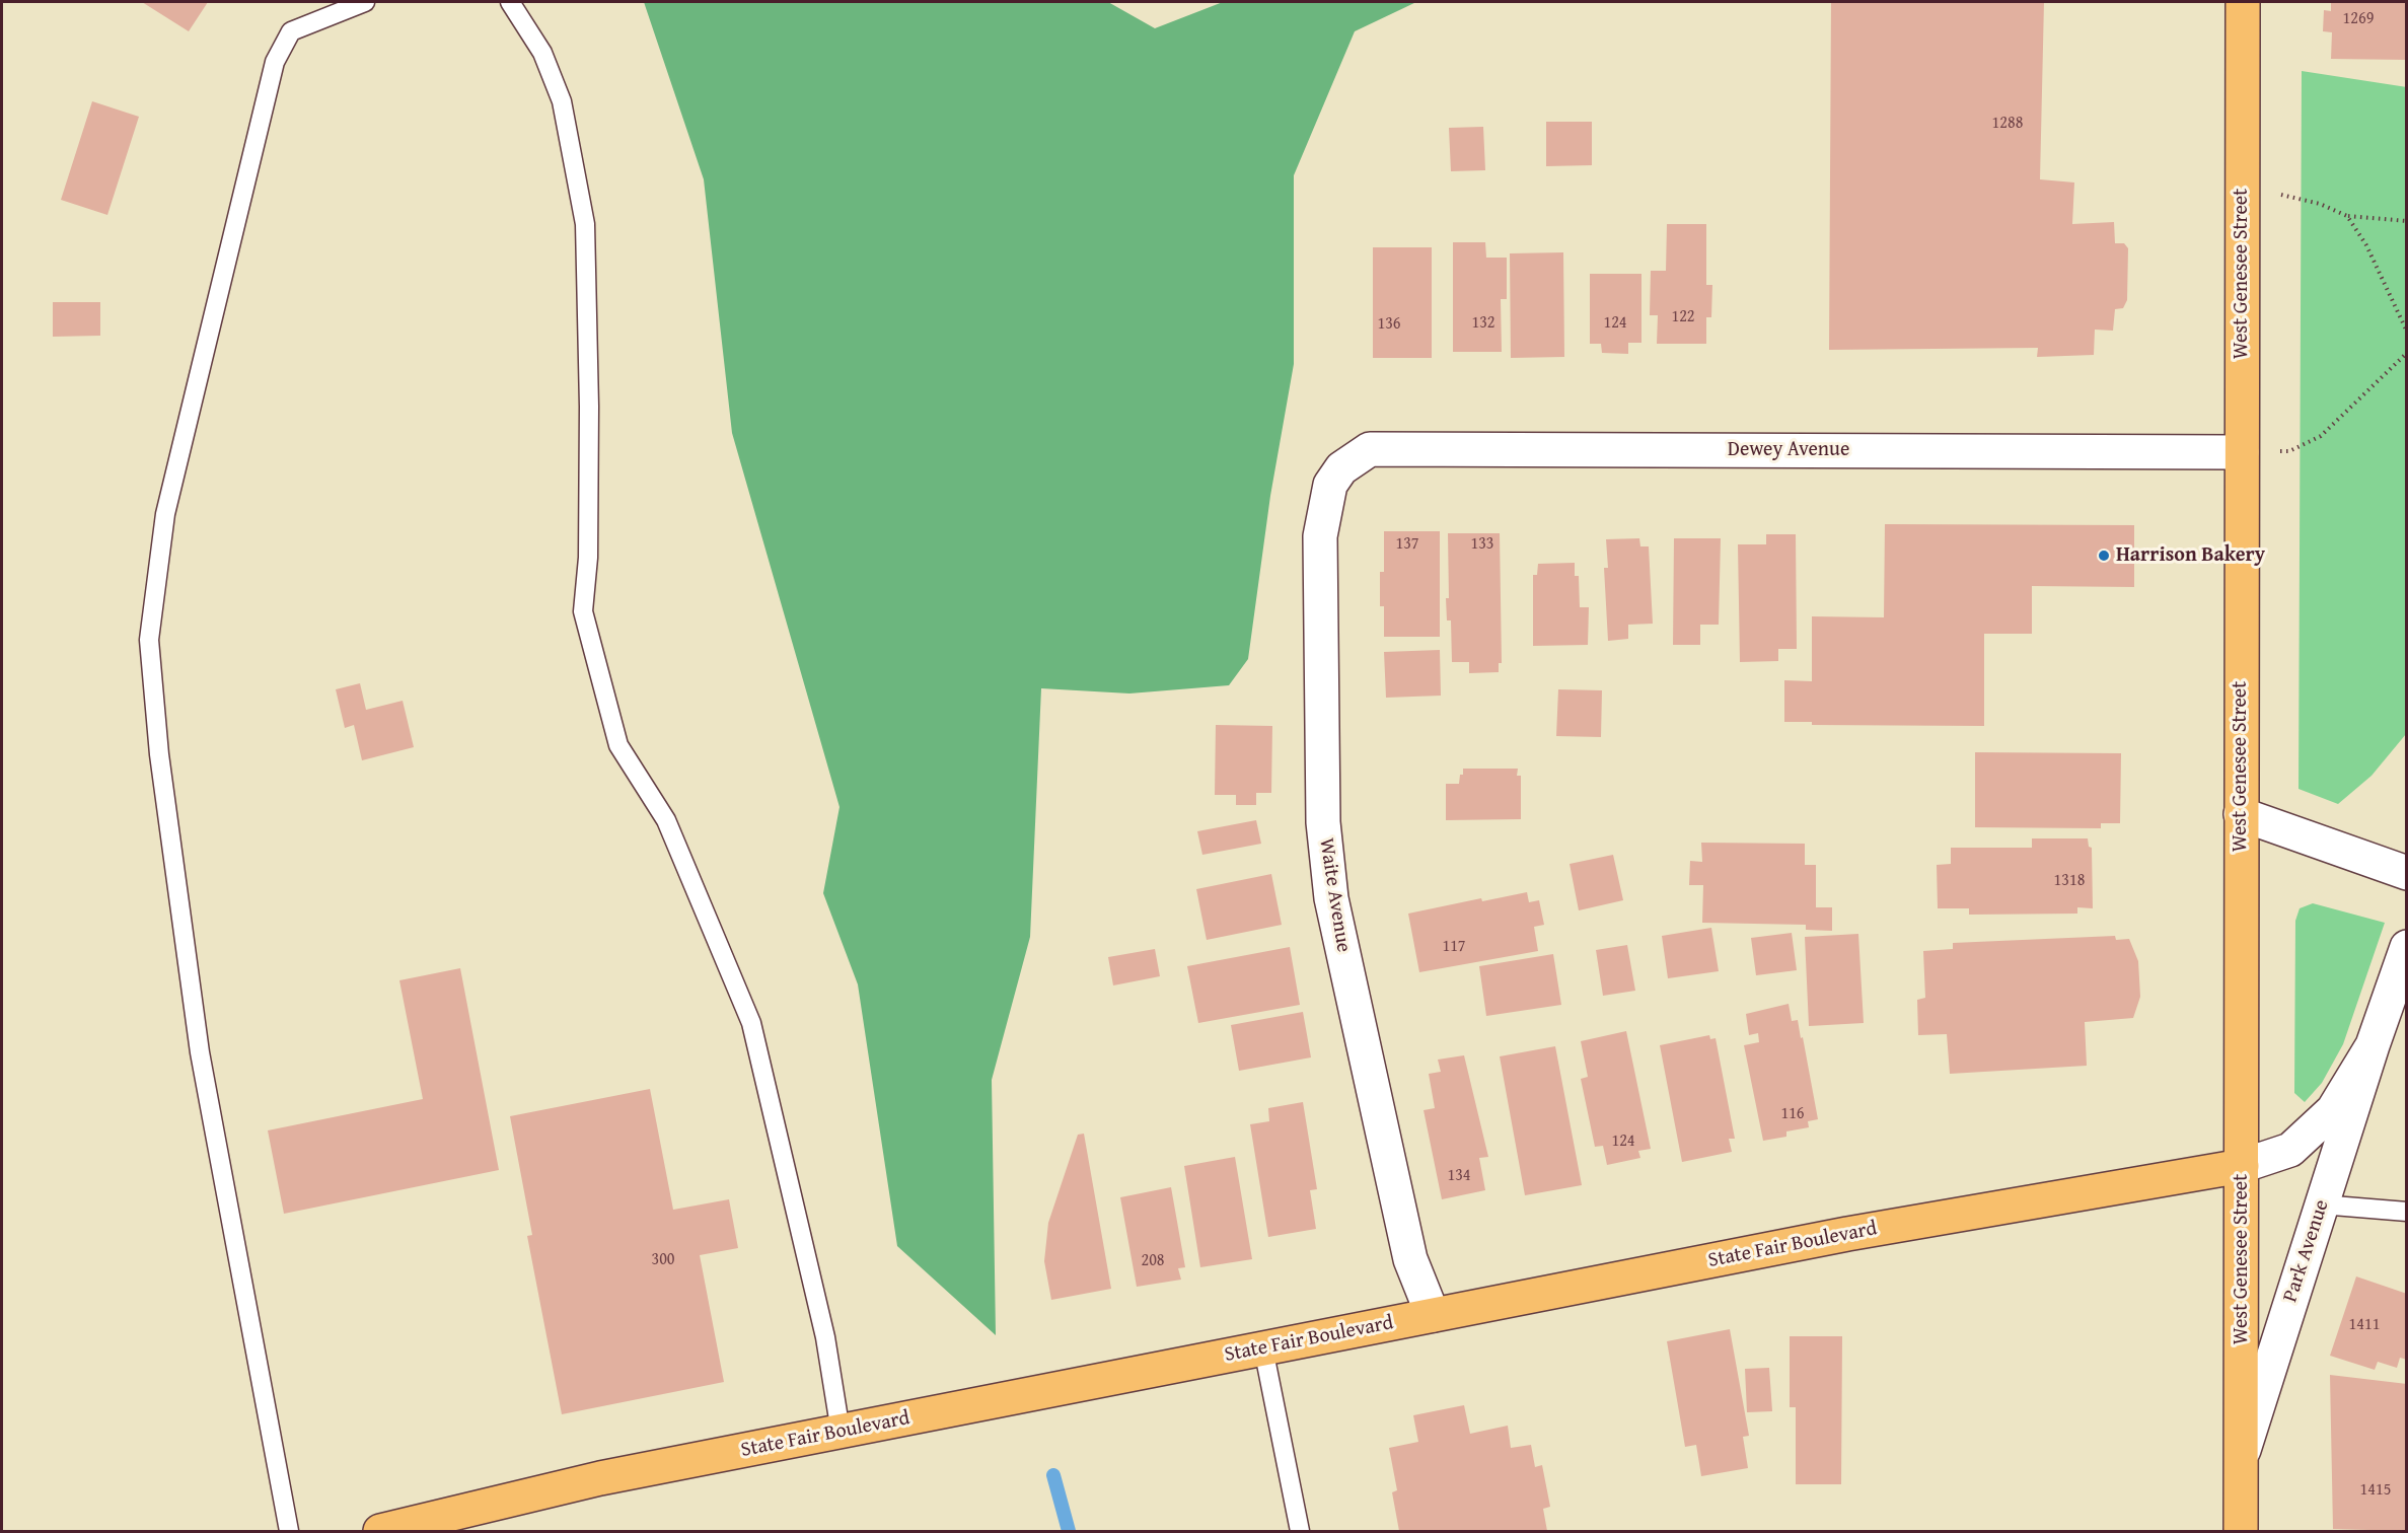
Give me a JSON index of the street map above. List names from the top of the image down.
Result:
{
  "streets": {
    "main road": ["West Genesee Street", "State Fair Boulevard"],
    "street": ["Dewey Avenue", "Waite Avenue", "Park Avenue"]
  },
  "crossings": [
    ["West Genesee Street", "Dewey Avenue"],
    ["West Genesee Street", "State Fair Boulevard"],
    ["West Genesee Street", "Park Avenue"],
    ["Dewey Avenue", "Waite Avenue"],
    ["Waite Avenue", "State Fair Boulevard"],
    ["State Fair Boulevard", "Park Avenue"]
  ],
  "places": ["Harrison Bakery"],
  "house_numbers": [
    "1269",
    "1288",
    "122",
    "132",
    "124",
    "136",
    "137",
    "133",
    "1318",
    "117",
    "116",
    "124",
    "134",
    "300",
    "208",
    "1411",
    "1415"
  ]
}
